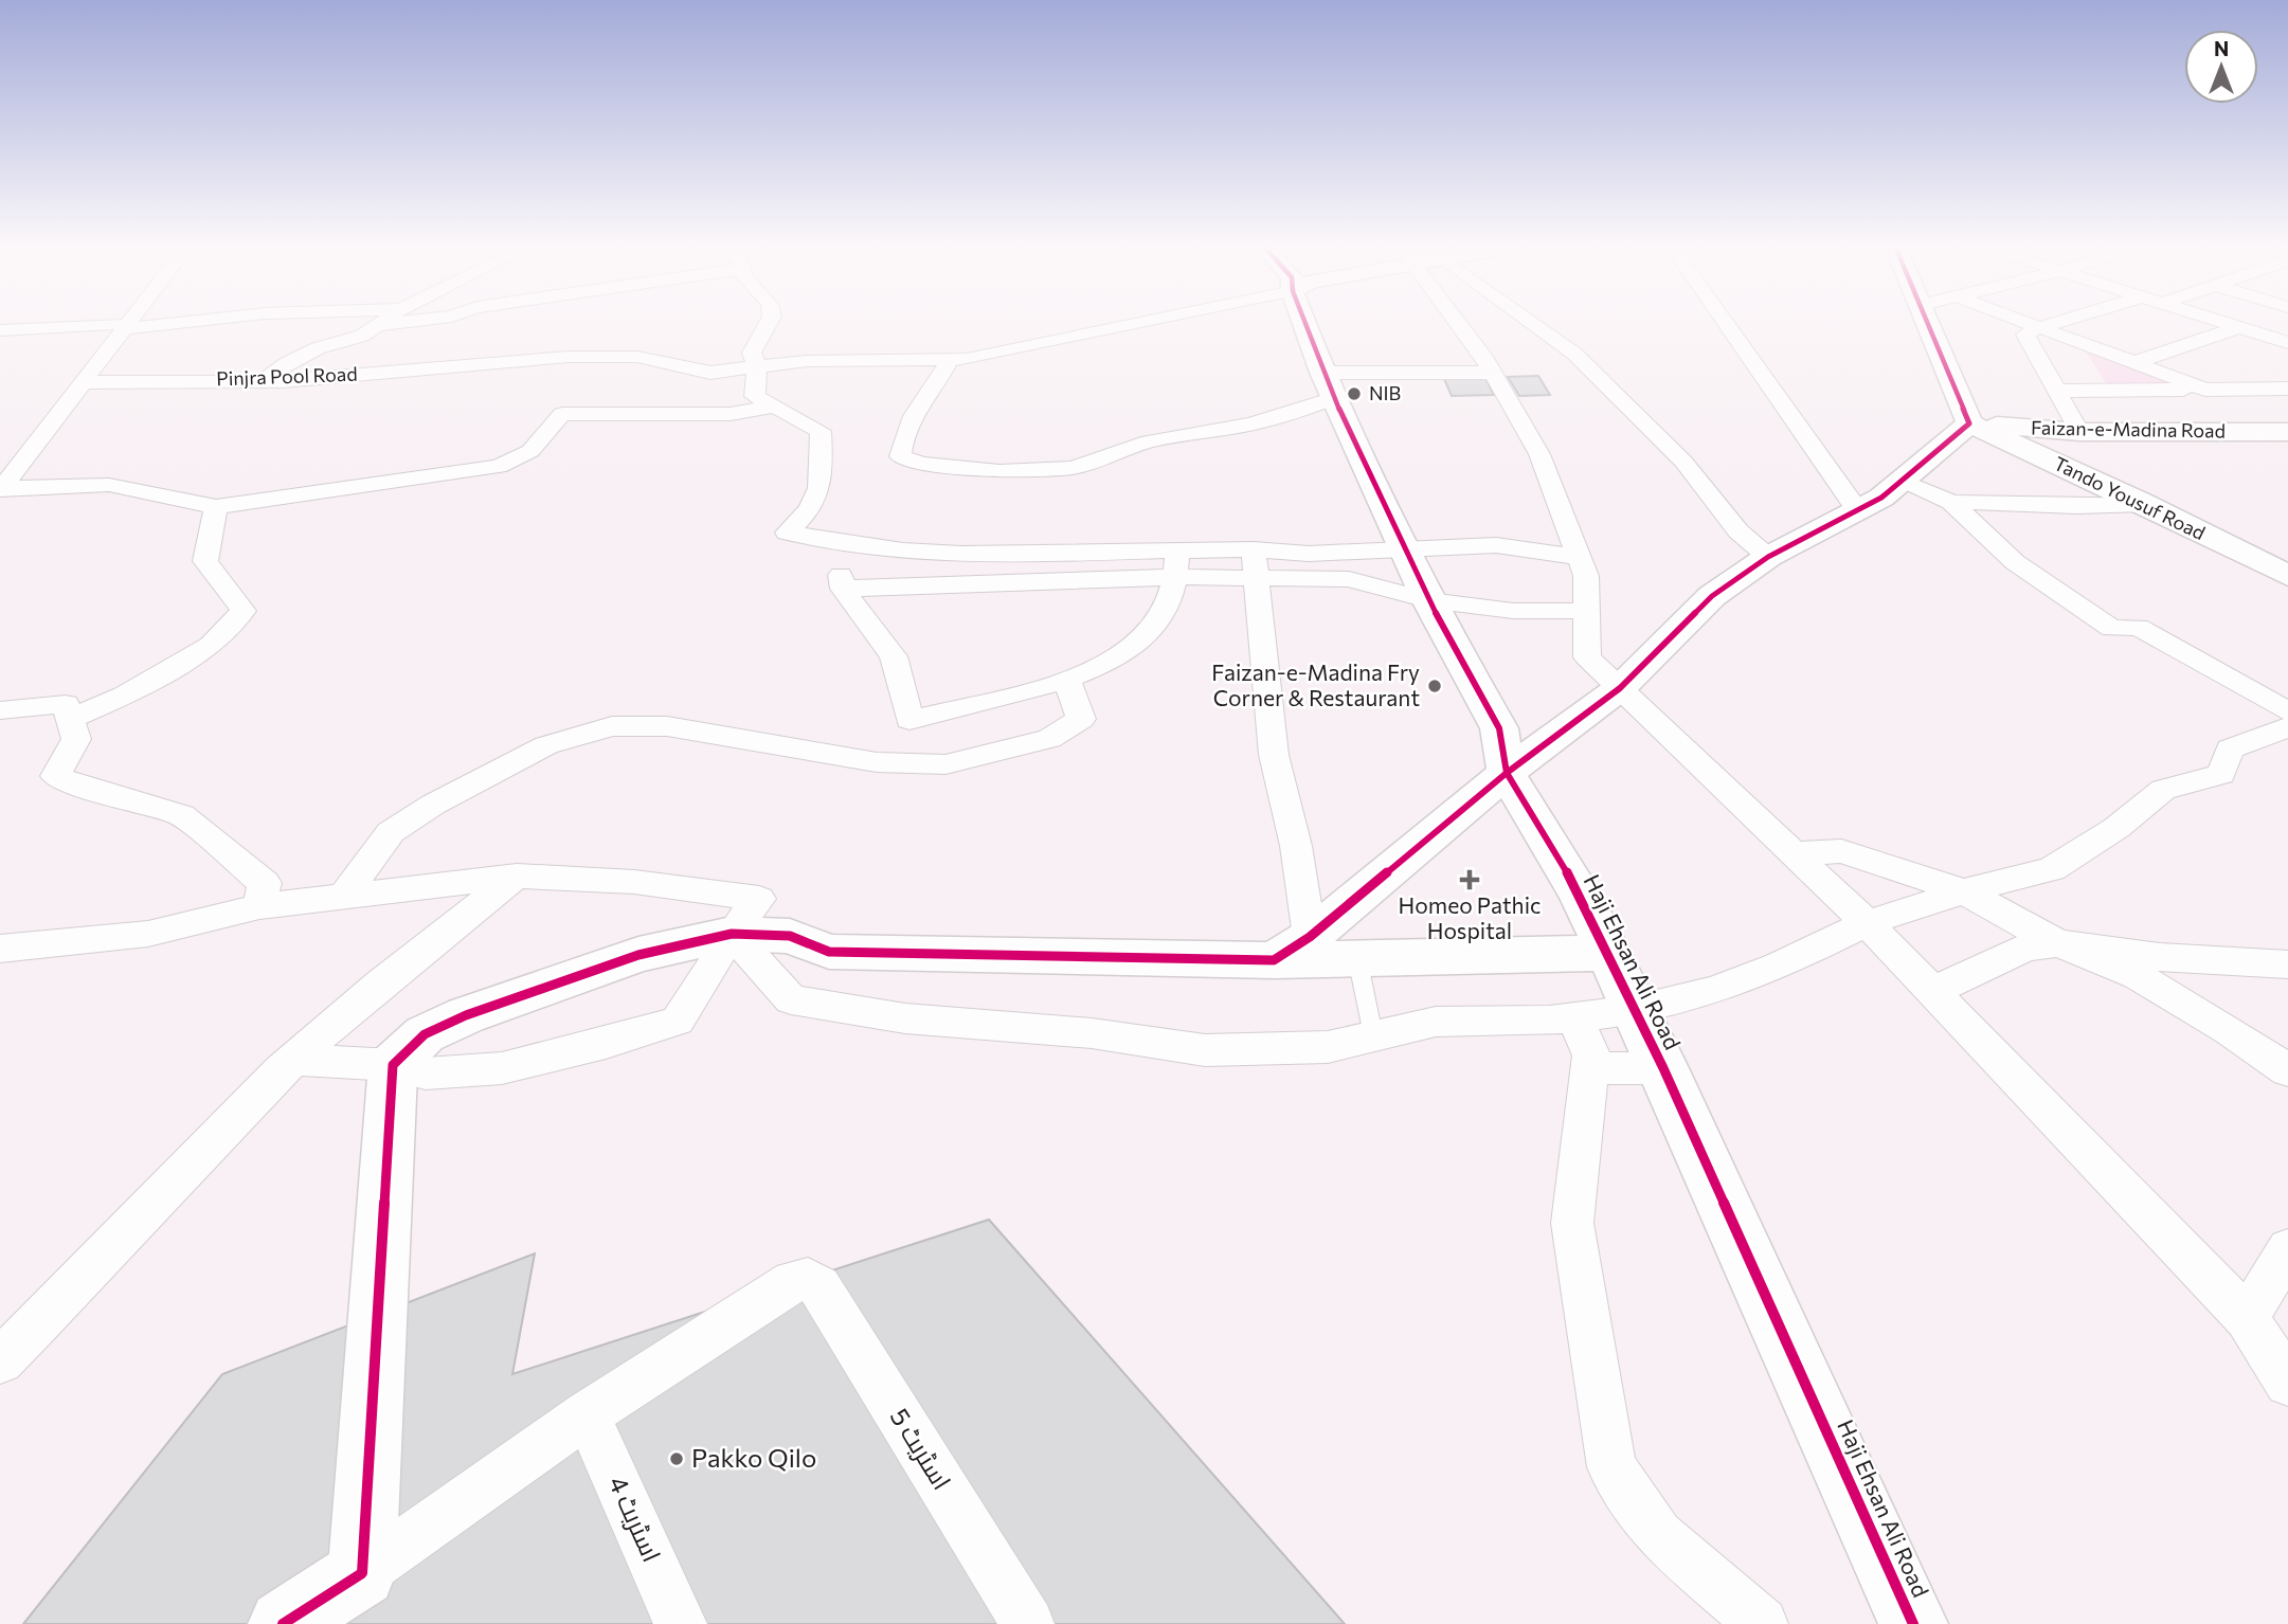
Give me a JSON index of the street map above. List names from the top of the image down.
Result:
{
  "streets": {
    "street": [
      "Pinjra Pool Road",
      "Faizan-e-Madina Road",
      "Tando Yousuf Road",
      "Haji Ehsan Ali Road",
      "اسٹریٹ 5",
      "اسٹریٹ 4"
    ]
  },
  "crossings": [
    ["Faizan-e-Madina Road", "Tando Yousuf Road"],
    ["اسٹریٹ 5", "اسٹریٹ 4"]
  ],
  "places": {
    "other": ["NIB", "Faizan-e-Madina Fry Corner & Restaurant", "Pakko Qilo"],
    "health": ["Homeo Pathic Hospital"]
  },
  "north": "top"
}
